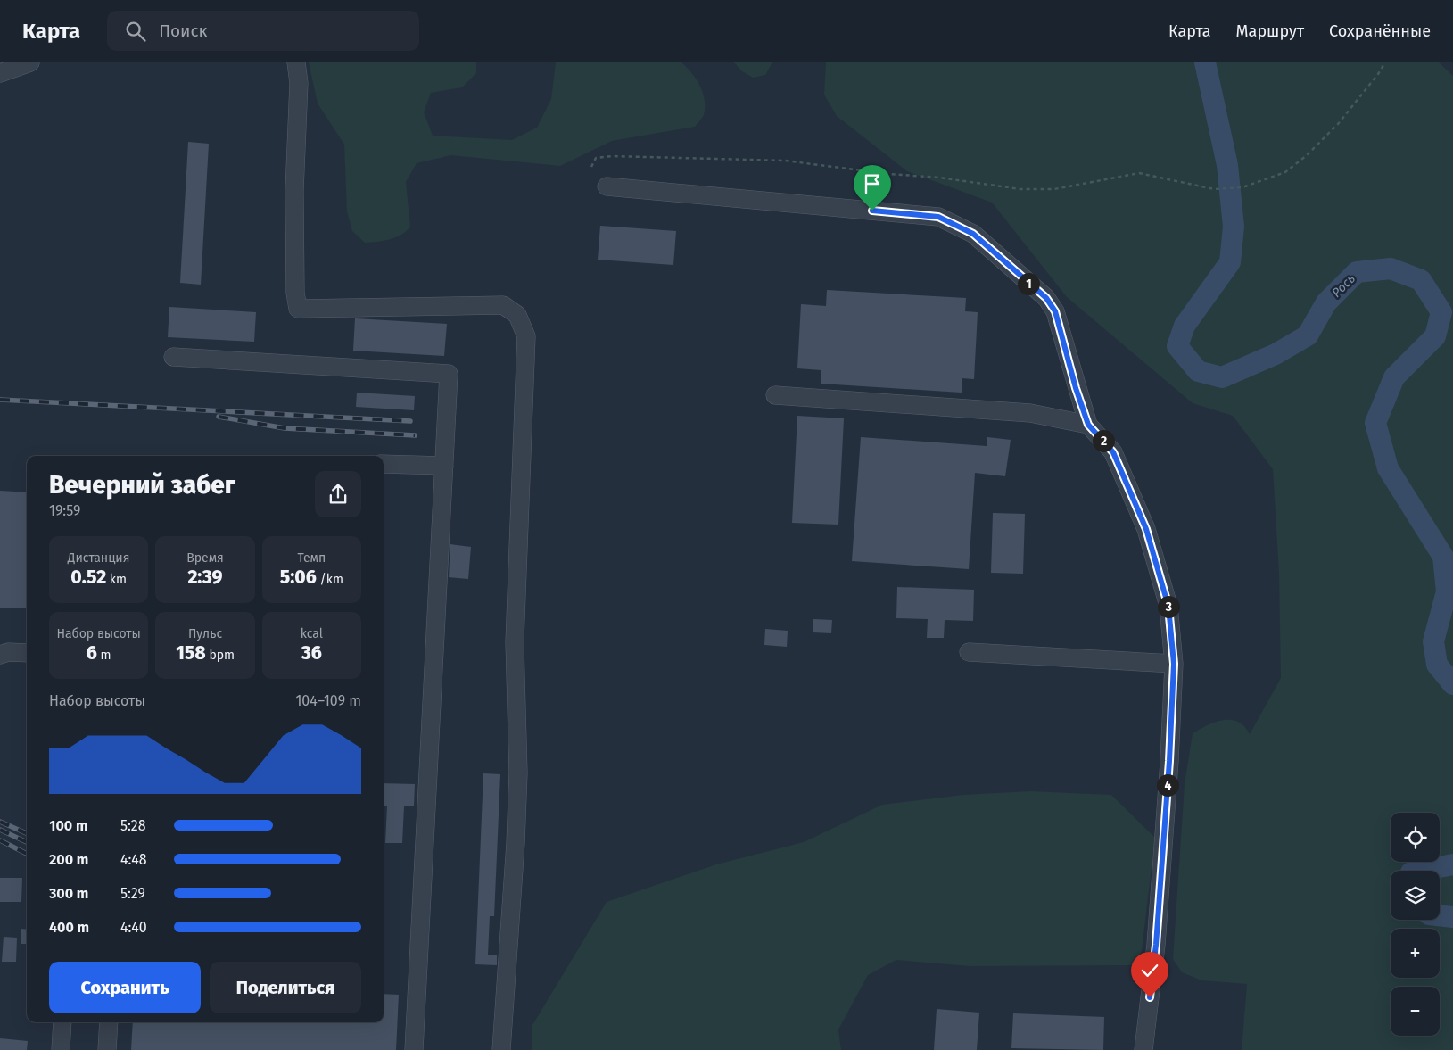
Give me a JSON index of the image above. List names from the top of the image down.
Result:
{
  "water": ["Рось"],
  "page": {
    "header": "Карта",
    "search": "Поиск",
    "nav": ["Карта", "Маршрут", "Сохранённые"],
    "pins": [
      "1",
      "2",
      "3",
      "4"
    ],
    "heading": ["Вечерний забег", "19:59"],
    "stats": [
      ["Дистанция", "0.52 km"],
      ["Время", "2:39"],
      ["Темп", "5:06 /km"],
      ["Набор высоты", "6 m"],
      ["Пульс", "158 bpm"],
      ["kcal", "36"]
    ],
    "chart": ["Набор высоты", "104–109 m"],
    "list": [
      {
        "name": "100 m",
        "note": "5:28"
      },
      {
        "name": "200 m",
        "note": "4:48"
      },
      {
        "name": "300 m",
        "note": "5:29"
      },
      {
        "name": "400 m",
        "note": "4:40"
      }
    ],
    "map_buttons": ["+", "−"],
    "buttons": ["Сохранить", "Поделиться"]
  }
}
